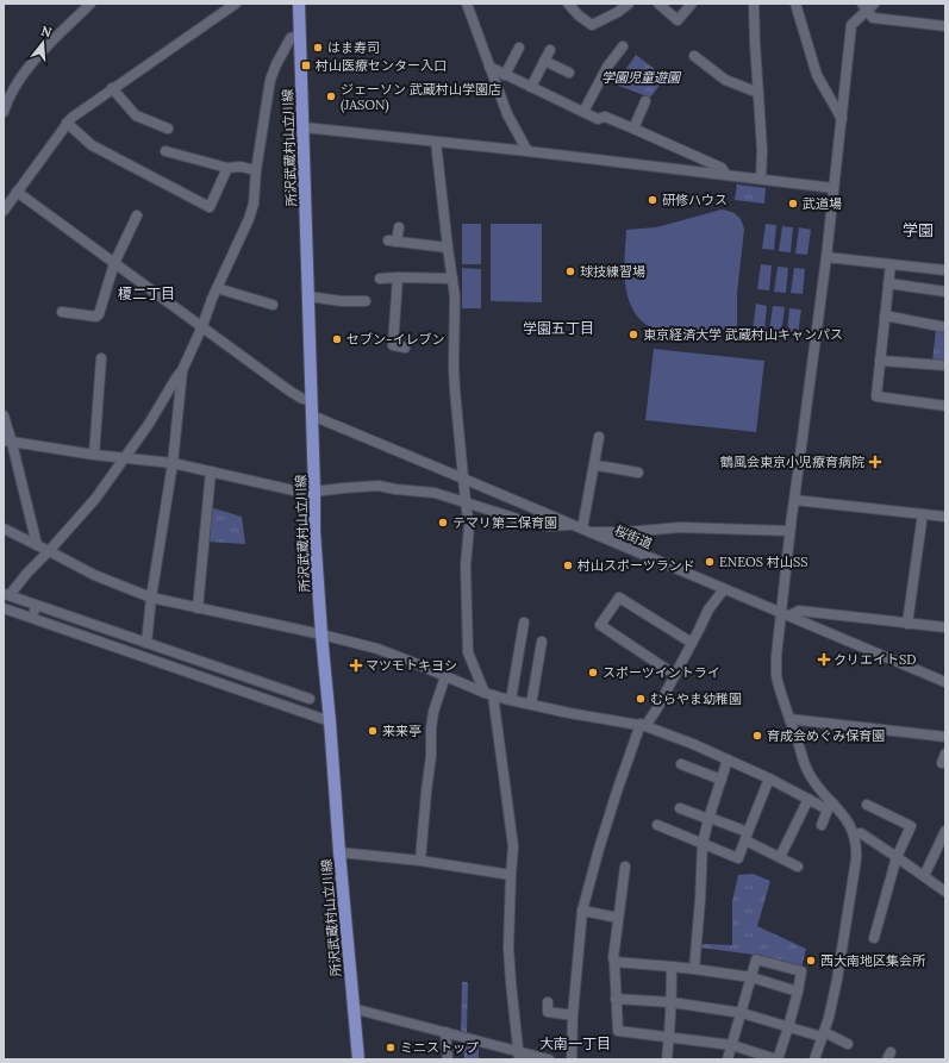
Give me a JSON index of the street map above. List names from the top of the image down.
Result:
{
  "streets": {
    "main road": ["所沢武蔵村山立川線"],
    "street": ["桜街道"]
  },
  "crossings": [
    ["所沢武蔵村山立川線", "桜街道"]
  ],
  "districts": [
    "学園",
    "榎二丁目",
    "学園五丁目",
    "大南一丁目"
  ],
  "parks": ["学園児童遊園"],
  "places": {
    "other": [
      "はま寿司",
      "ジェーソン 武蔵村山学園店 (JASON)",
      "研修ハウス",
      "武道場",
      "球技練習場",
      "東京経済大学 武蔵村山キャンパス",
      "セブン-イレブン",
      "テマリ第二保育園",
      "ENEOS 村山SS",
      "村山スポーツランド",
      "スポーツイントライ",
      "むらやま幼稚園",
      "来来亭",
      "育成会めぐみ保育園",
      "西大南地区集会所",
      "ミニストップ"
    ],
    "transit": ["村山医療センター入口"],
    "health": ["鶴風会東京小児療育病院", "クリエイトSD", "マツモトキヨシ"]
  },
  "north": "top"
}
